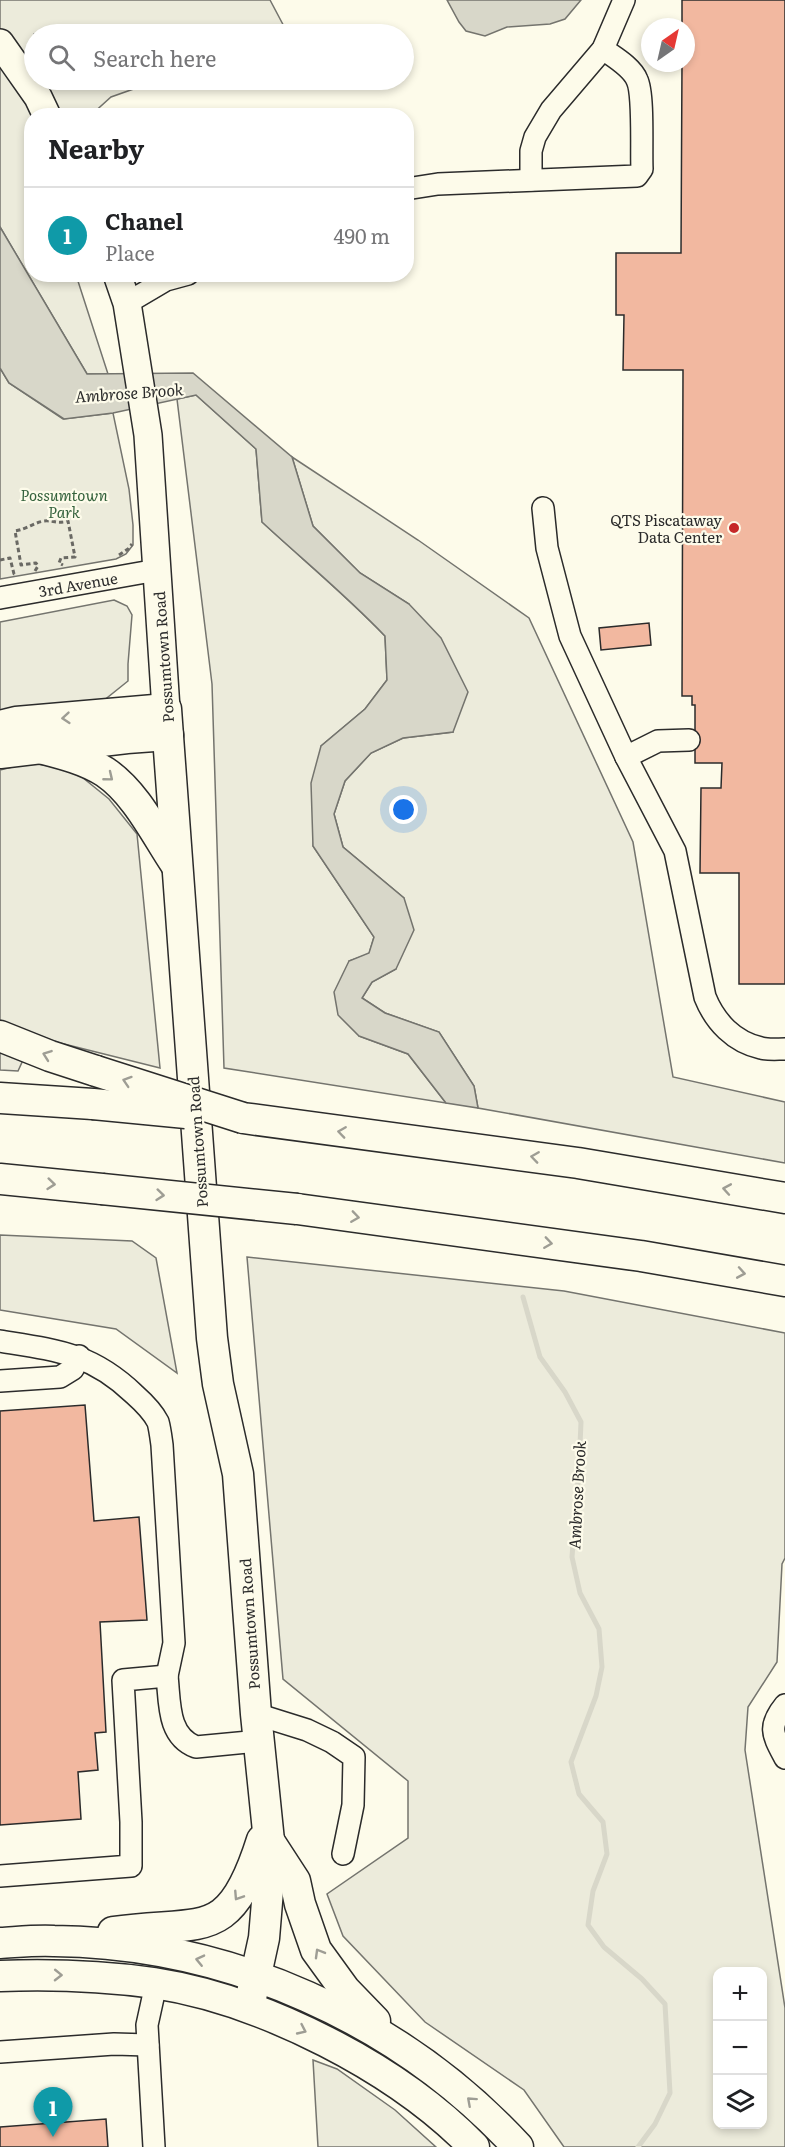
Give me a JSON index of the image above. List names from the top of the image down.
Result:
{
  "streets": {
    "highway": ["Possumtown Road"],
    "street": ["3rd Avenue"]
  },
  "crossings": [
    ["3rd Avenue", "Possumtown Road"]
  ],
  "water": ["Ambrose Brook"],
  "parks": ["Possumtown Park"],
  "places": ["QTS Piscataway Data Center"],
  "north": "top right",
  "page": {
    "search": "Search here",
    "heading": "Nearby",
    "list": [
      {
        "mark": "1",
        "name": "Chanel",
        "note": "Place",
        "value": "490 m"
      }
    ],
    "map_buttons": ["+", "−"],
    "pins": "1"
  }
}
